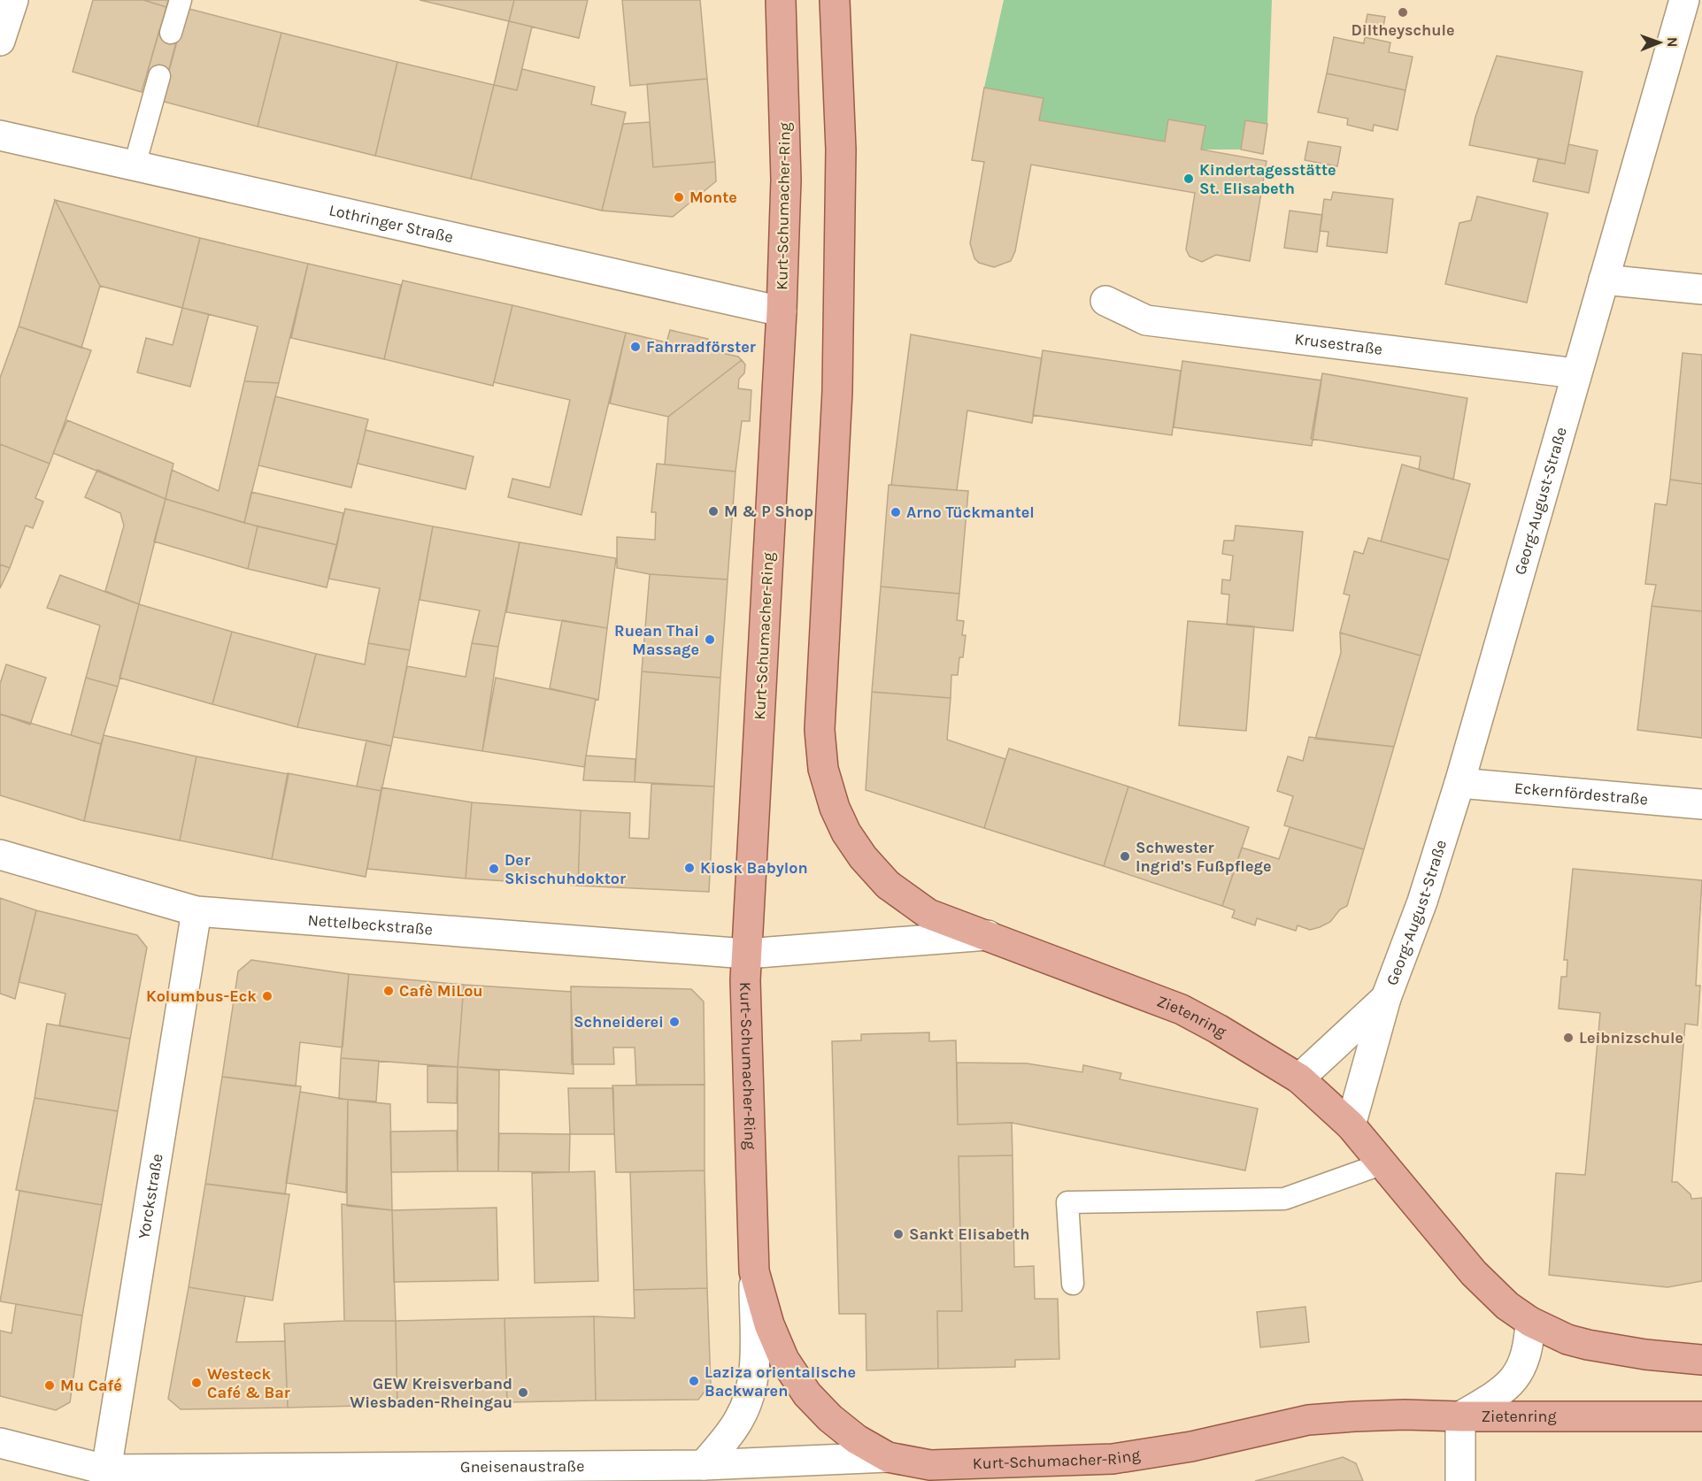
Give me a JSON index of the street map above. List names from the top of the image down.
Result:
{
  "streets": {
    "main road": ["Kurt-Schumacher-Ring", "Zietenring"],
    "street": [
      "Lothringer Straße",
      "Krusestraße",
      "Georg-August-Straße",
      "Eckernfördestraße",
      "Nettelbeckstraße",
      "Yorckstraße",
      "Gneisenaustraße"
    ]
  },
  "crossings": [
    ["Kurt-Schumacher-Ring", "Lothringer Straße"],
    ["Kurt-Schumacher-Ring", "Nettelbeckstraße"],
    ["Kurt-Schumacher-Ring", "Zietenring"],
    ["Kurt-Schumacher-Ring", "Gneisenaustraße"],
    ["Krusestraße", "Georg-August-Straße"],
    ["Georg-August-Straße", "Eckernfördestraße"],
    ["Georg-August-Straße", "Zietenring"],
    ["Nettelbeckstraße", "Zietenring"],
    ["Nettelbeckstraße", "Yorckstraße"],
    ["Yorckstraße", "Gneisenaustraße"]
  ],
  "places": [
    "Diltheyschule",
    "Kindertagesstätte St. Elisabeth",
    "Monte",
    "Fahrradförster",
    "M & P Shop",
    "Arno Tückmantel",
    "Ruean Thai Massage",
    "Schwester Ingrid's Fußpflege",
    "Kiosk Babylon",
    "Der Skischuhdoktor",
    "Cafè MiLou",
    "Kolumbus-Eck",
    "Schneiderei",
    "Leibnizschule",
    "Sankt Elisabeth",
    "Laziza orientalische Backwaren",
    "Westeck Café & Bar",
    "Mu Café",
    "GEW Kreisverband Wiesbaden-Rheingau"
  ],
  "north": "right"
}
